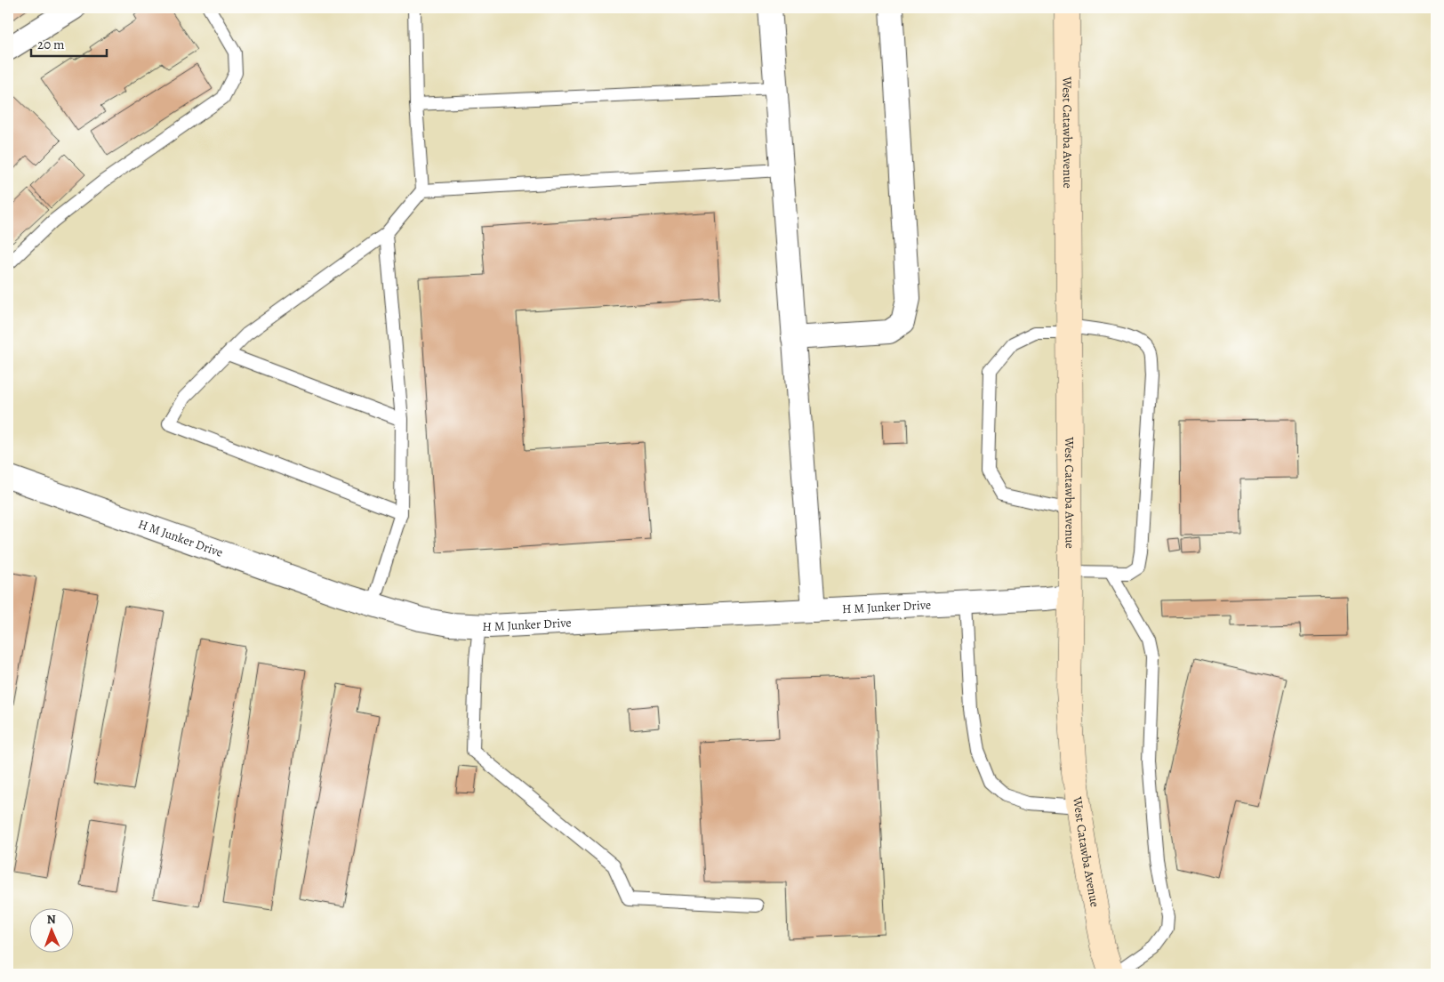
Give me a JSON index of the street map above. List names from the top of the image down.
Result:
{
  "streets": {
    "main road": ["West Catawba Avenue"],
    "street": ["H M Junker Drive"]
  },
  "crossings": [
    ["West Catawba Avenue", "H M Junker Drive"]
  ],
  "scale_bar": "20 m",
  "north": "top"
}
